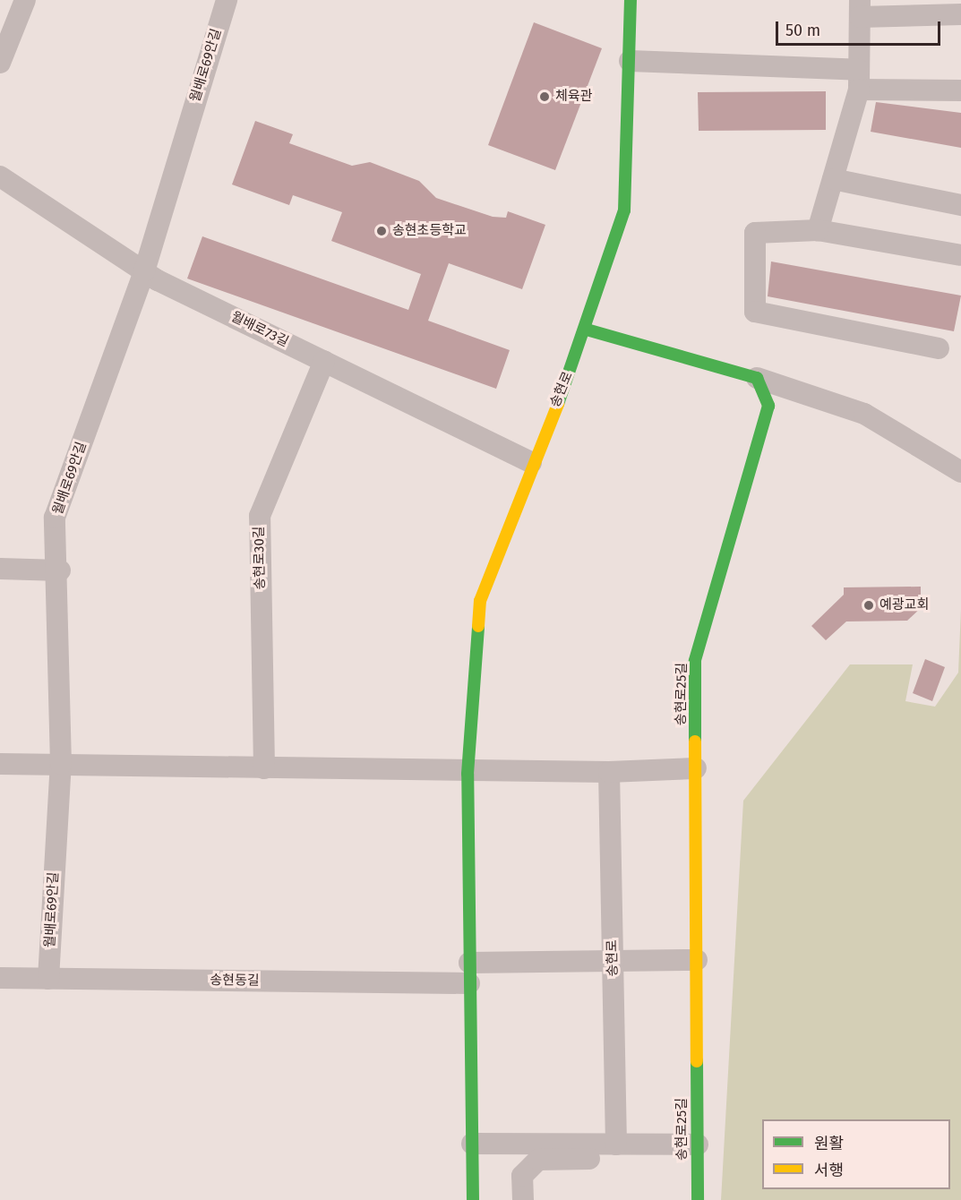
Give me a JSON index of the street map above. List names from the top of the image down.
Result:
{
  "streets": {
    "main road": ["송현로", "송현로25길"],
    "street": [
      "월배로69안길",
      "월배로73길",
      "송현로30길",
      "송현동길"
    ]
  },
  "crossings": [
    ["월배로69안길", "월배로73길"],
    ["월배로69안길", "송현동길"],
    ["월배로73길", "송현로"],
    ["월배로73길", "송현로30길"],
    ["송현로", "송현동길"],
    ["송현로25길", "송현동길"]
  ],
  "places": ["체육관", "송현초등학교", "예광교회"],
  "legend": ["원활", "서행"],
  "scale_bar": "50 m"
}
